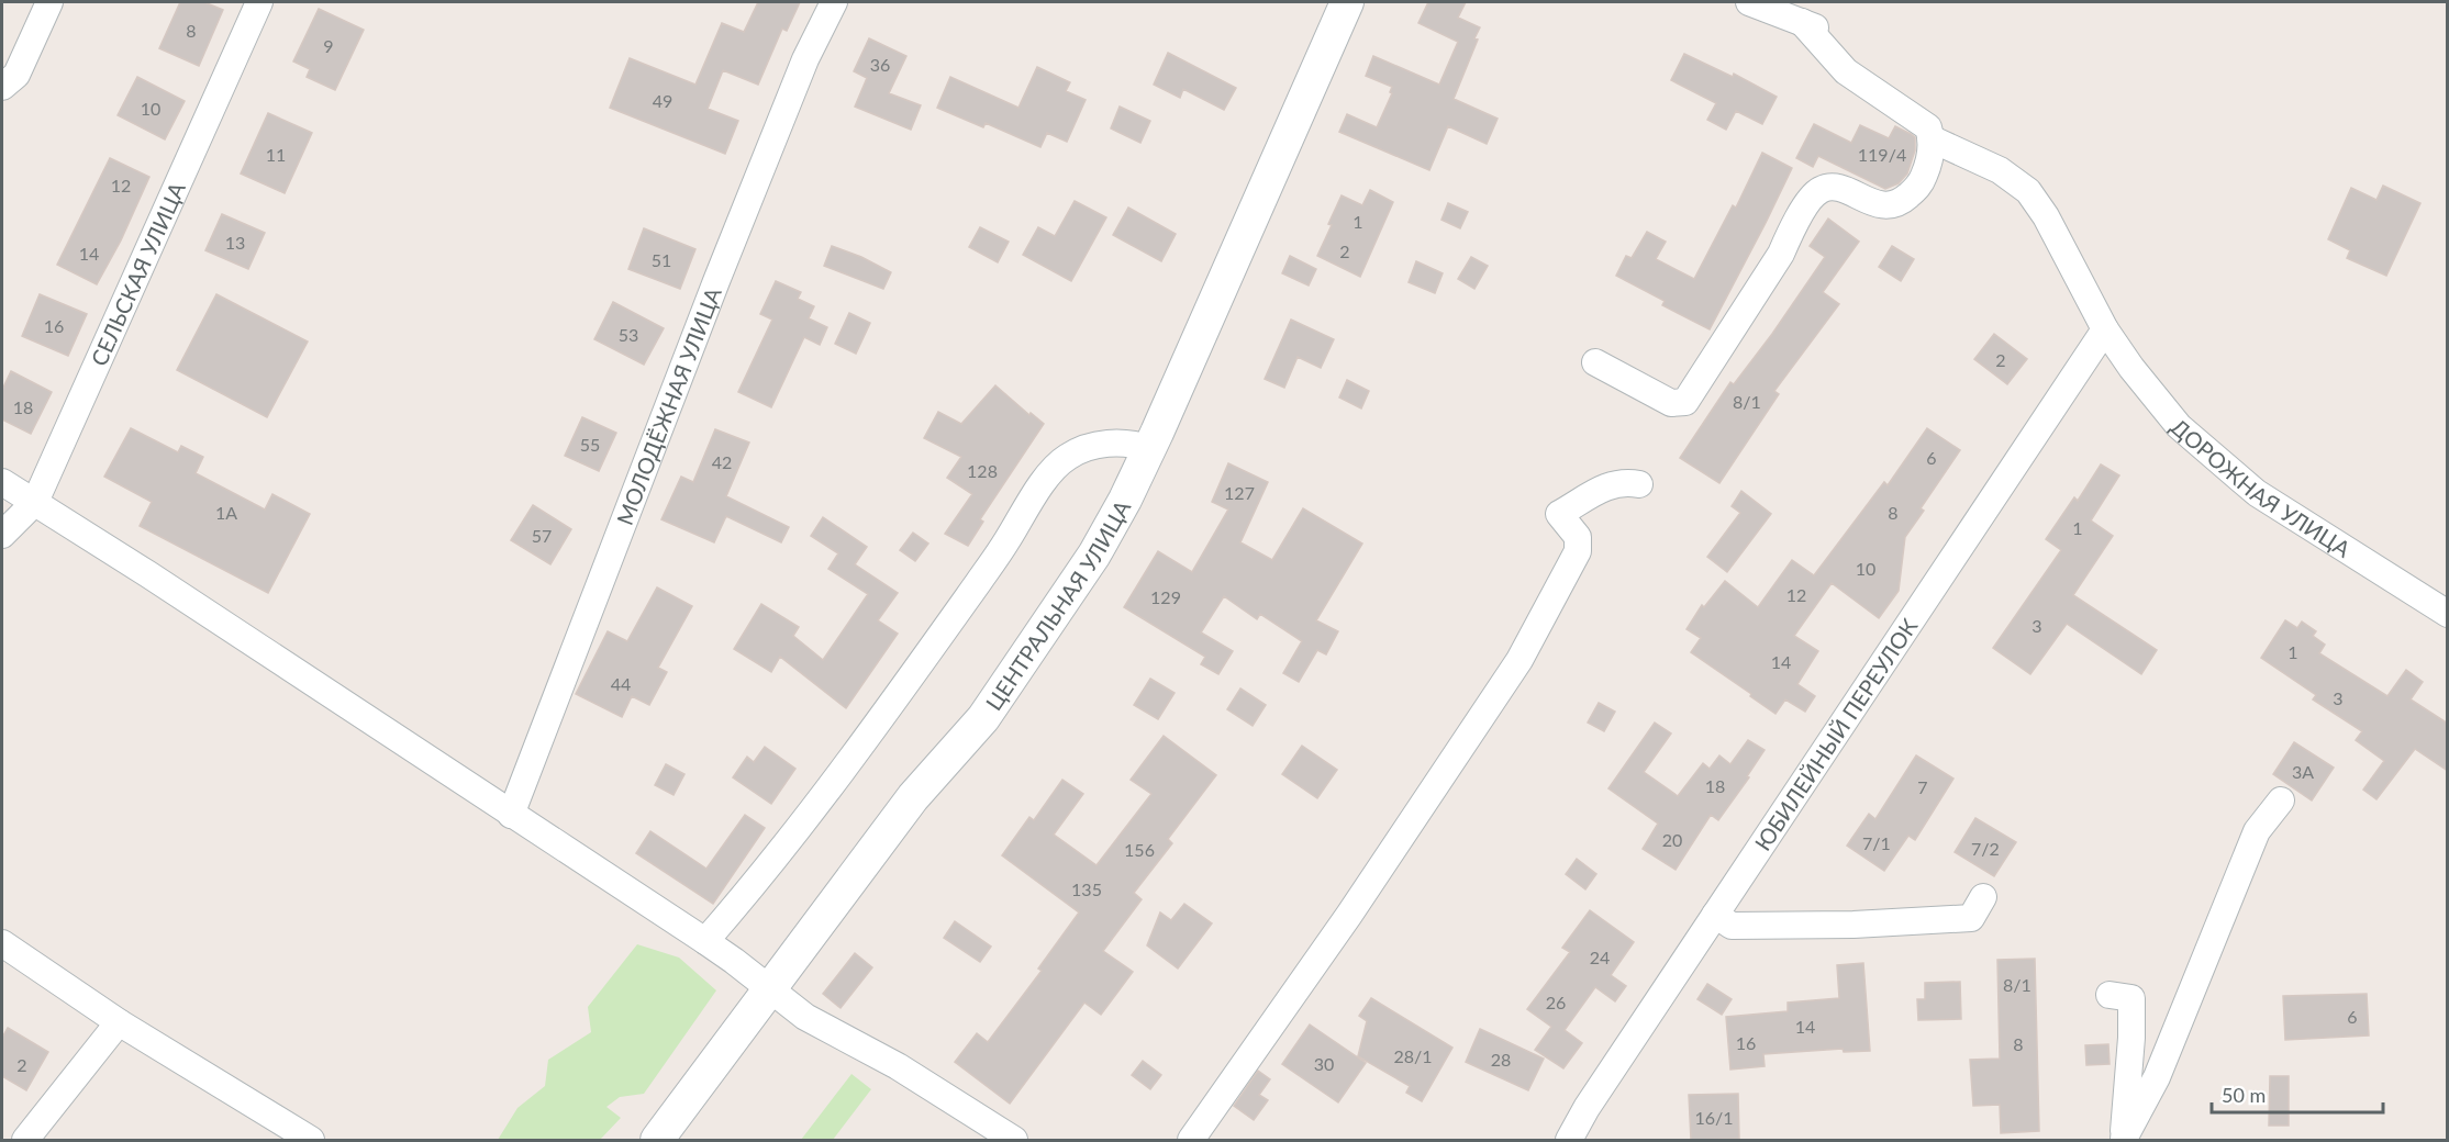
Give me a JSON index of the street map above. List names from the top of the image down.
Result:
{
  "streets": {
    "street": [
      "СЕЛЬСКАЯ УЛИЦА",
      "МОЛОДЁЖНАЯ УЛИЦА",
      "ДОРОЖНАЯ УЛИЦА",
      "ЦЕНТРАЛЬНАЯ УЛИЦА",
      "ЮБИЛЕЙНЫЙ ПЕРЕУЛОК"
    ]
  },
  "crossings": [
    ["ДОРОЖНАЯ УЛИЦА", "ЮБИЛЕЙНЫЙ ПЕРЕУЛОК"]
  ],
  "house_numbers": [
    "8",
    "9",
    "36",
    "49",
    "10",
    "11",
    "119/4",
    "12",
    "1",
    "13",
    "2",
    "14",
    "51",
    "16",
    "53",
    "2",
    "8/1",
    "18",
    "55",
    "6",
    "42",
    "128",
    "127",
    "1А",
    "8",
    "1",
    "57",
    "10",
    "12",
    "129",
    "3",
    "1",
    "14",
    "44",
    "3",
    "3А",
    "18",
    "7",
    "20",
    "7/1",
    "7/2",
    "156",
    "135",
    "24",
    "8/1",
    "26",
    "6",
    "14",
    "16",
    "8",
    "28/1",
    "28",
    "30",
    "2",
    "16/1"
  ],
  "scale_bar": "50 m"
}
